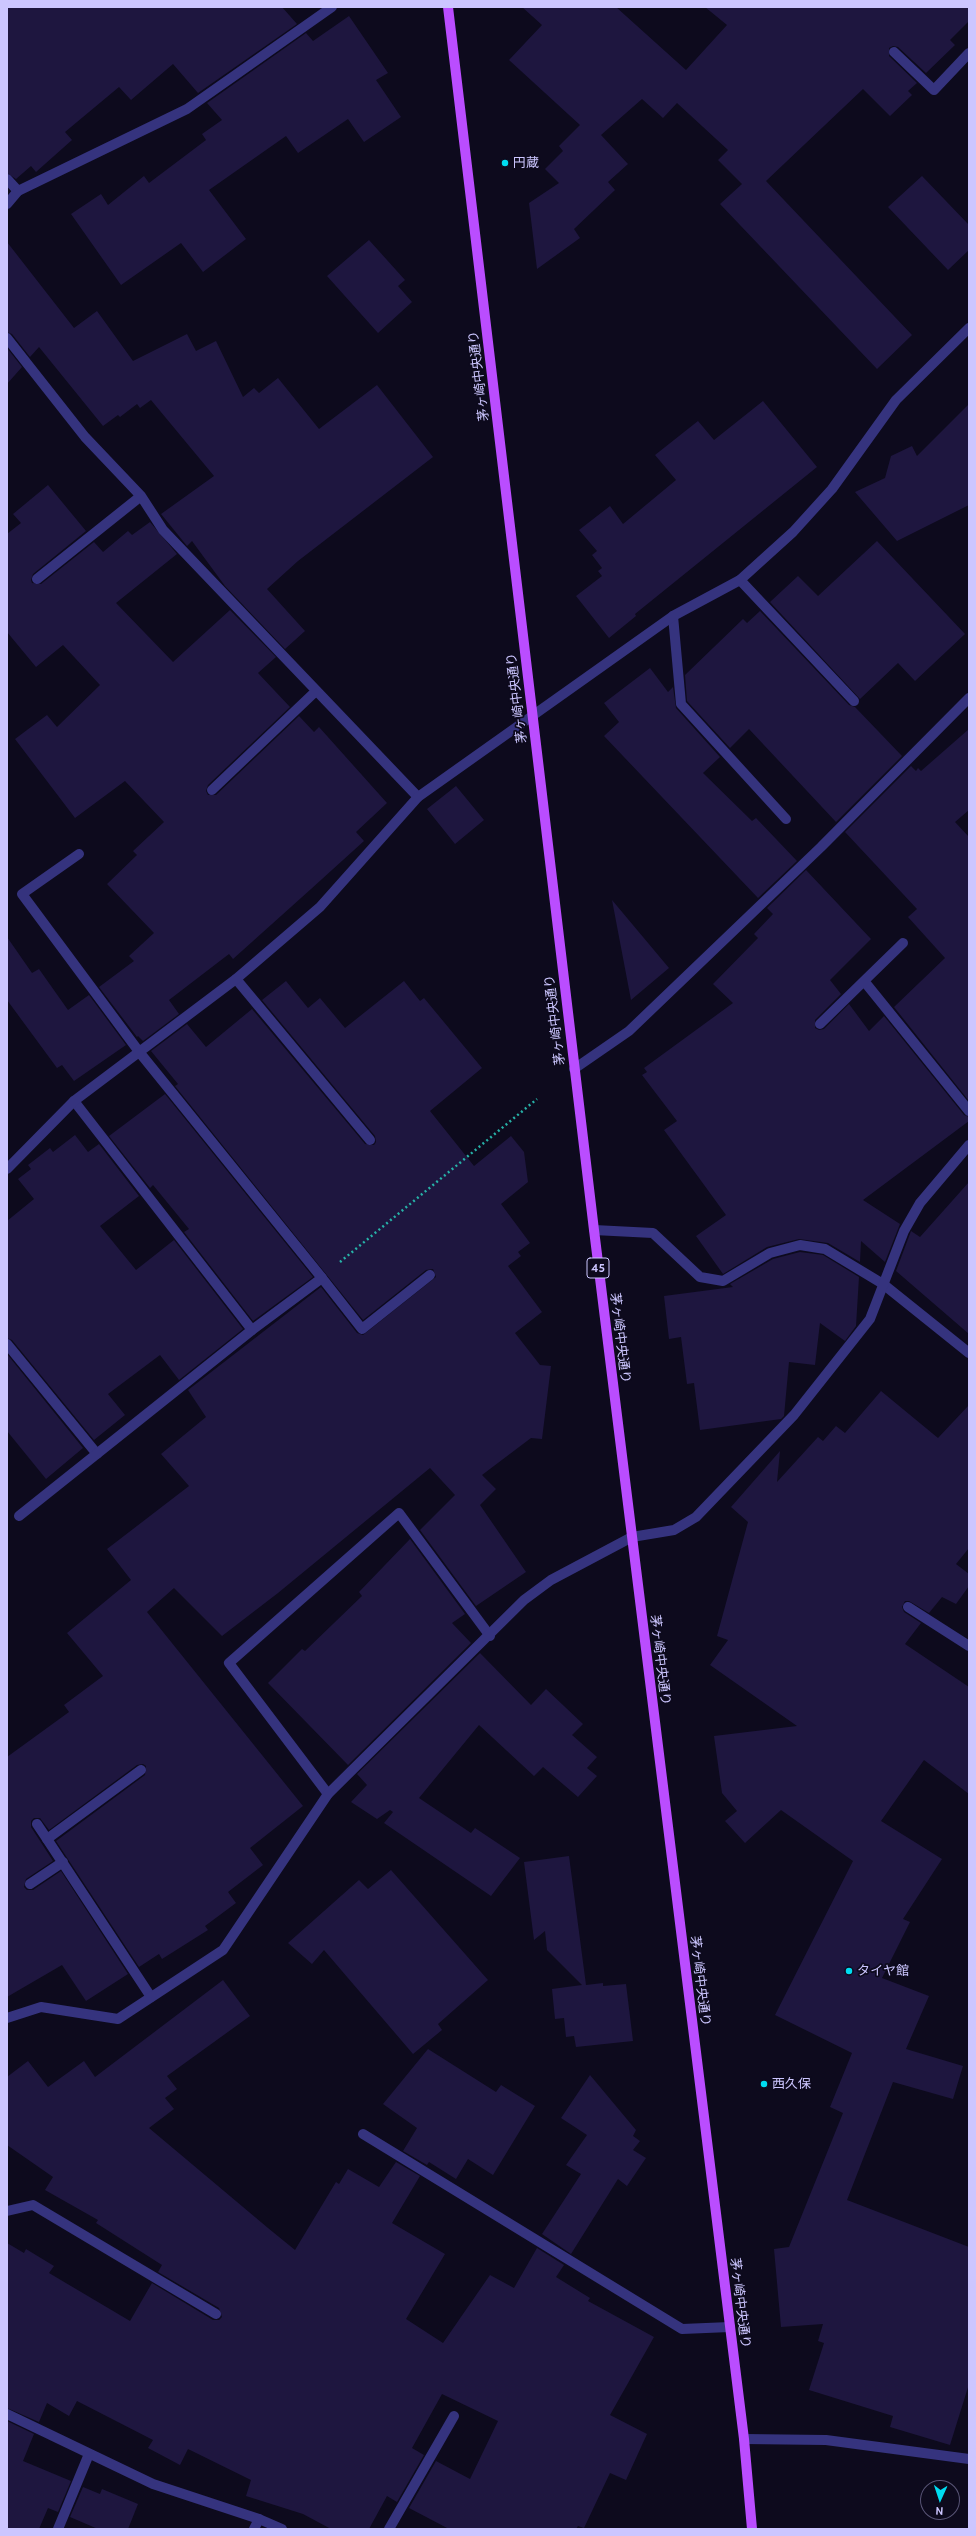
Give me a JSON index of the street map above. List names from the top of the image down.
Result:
{
  "streets": {
    "main road": ["茅ヶ崎中央通り", "45"]
  },
  "places": ["円蔵", "タイヤ館", "西久保"],
  "north": "bottom"
}
